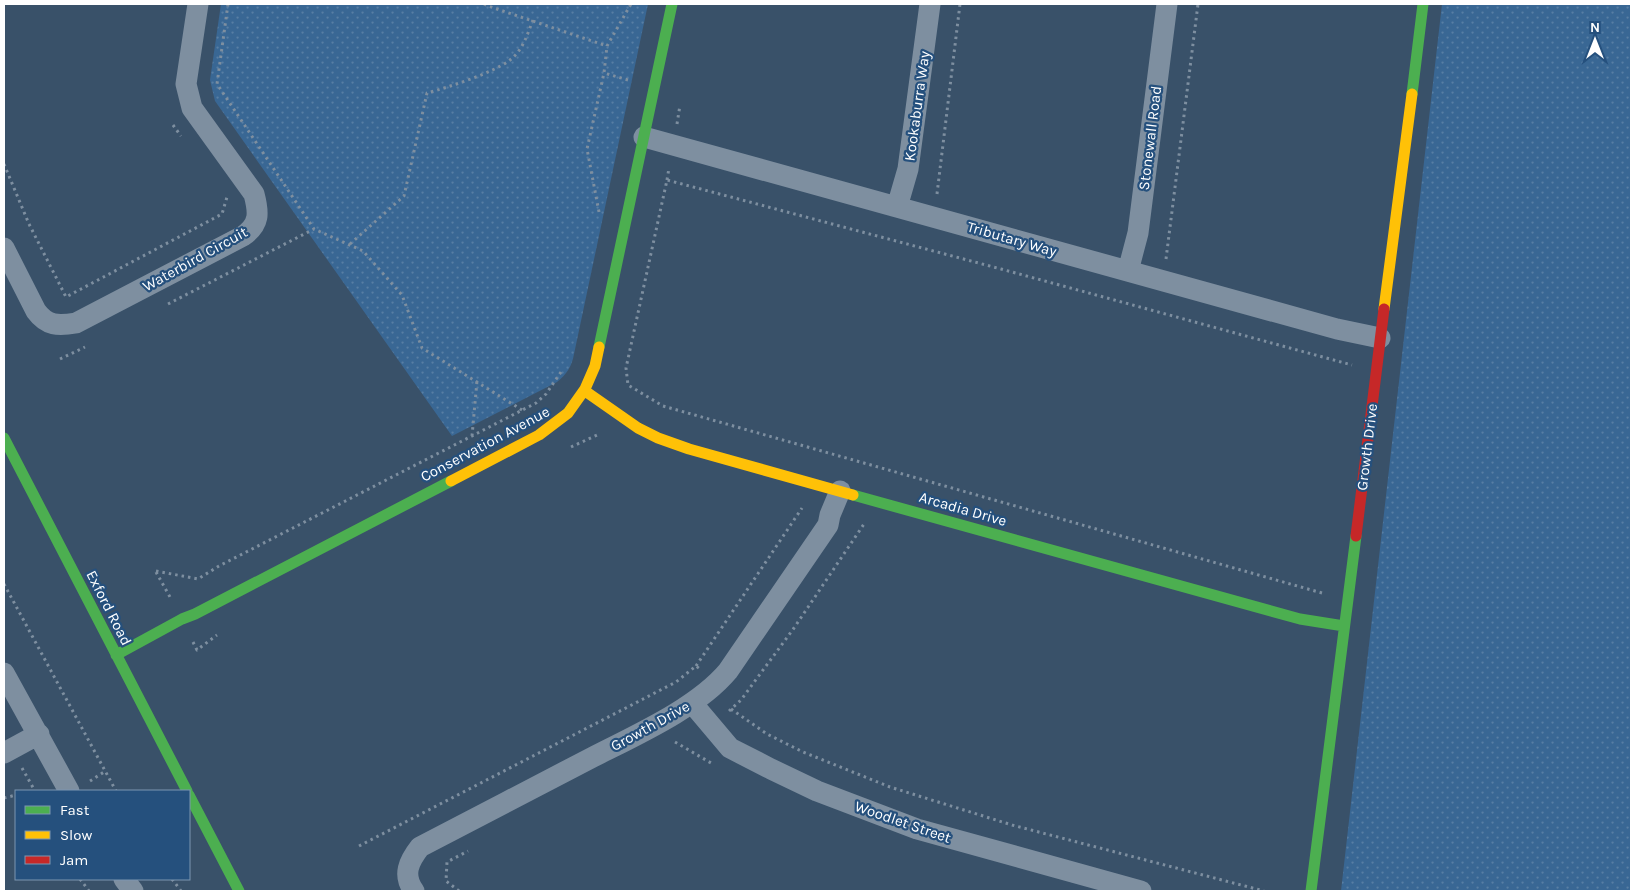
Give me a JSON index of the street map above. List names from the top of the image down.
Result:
{
  "streets": {
    "street": [
      "Kookaburra Way",
      "Stonewall Road",
      "Tributary Way",
      "Waterbird Circuit",
      "Conservation Avenue",
      "Growth Drive",
      "Arcadia Drive",
      "Exford Road",
      "Woodlet Street"
    ]
  },
  "crossings": [
    ["Kookaburra Way", "Tributary Way"],
    ["Stonewall Road", "Tributary Way"],
    ["Tributary Way", "Conservation Avenue"],
    ["Tributary Way", "Growth Drive"],
    ["Conservation Avenue", "Arcadia Drive"],
    ["Conservation Avenue", "Exford Road"],
    ["Growth Drive", "Arcadia Drive"],
    ["Growth Drive", "Woodlet Street"]
  ],
  "legend": ["Fast", "Slow", "Jam"],
  "north": "top"
}
